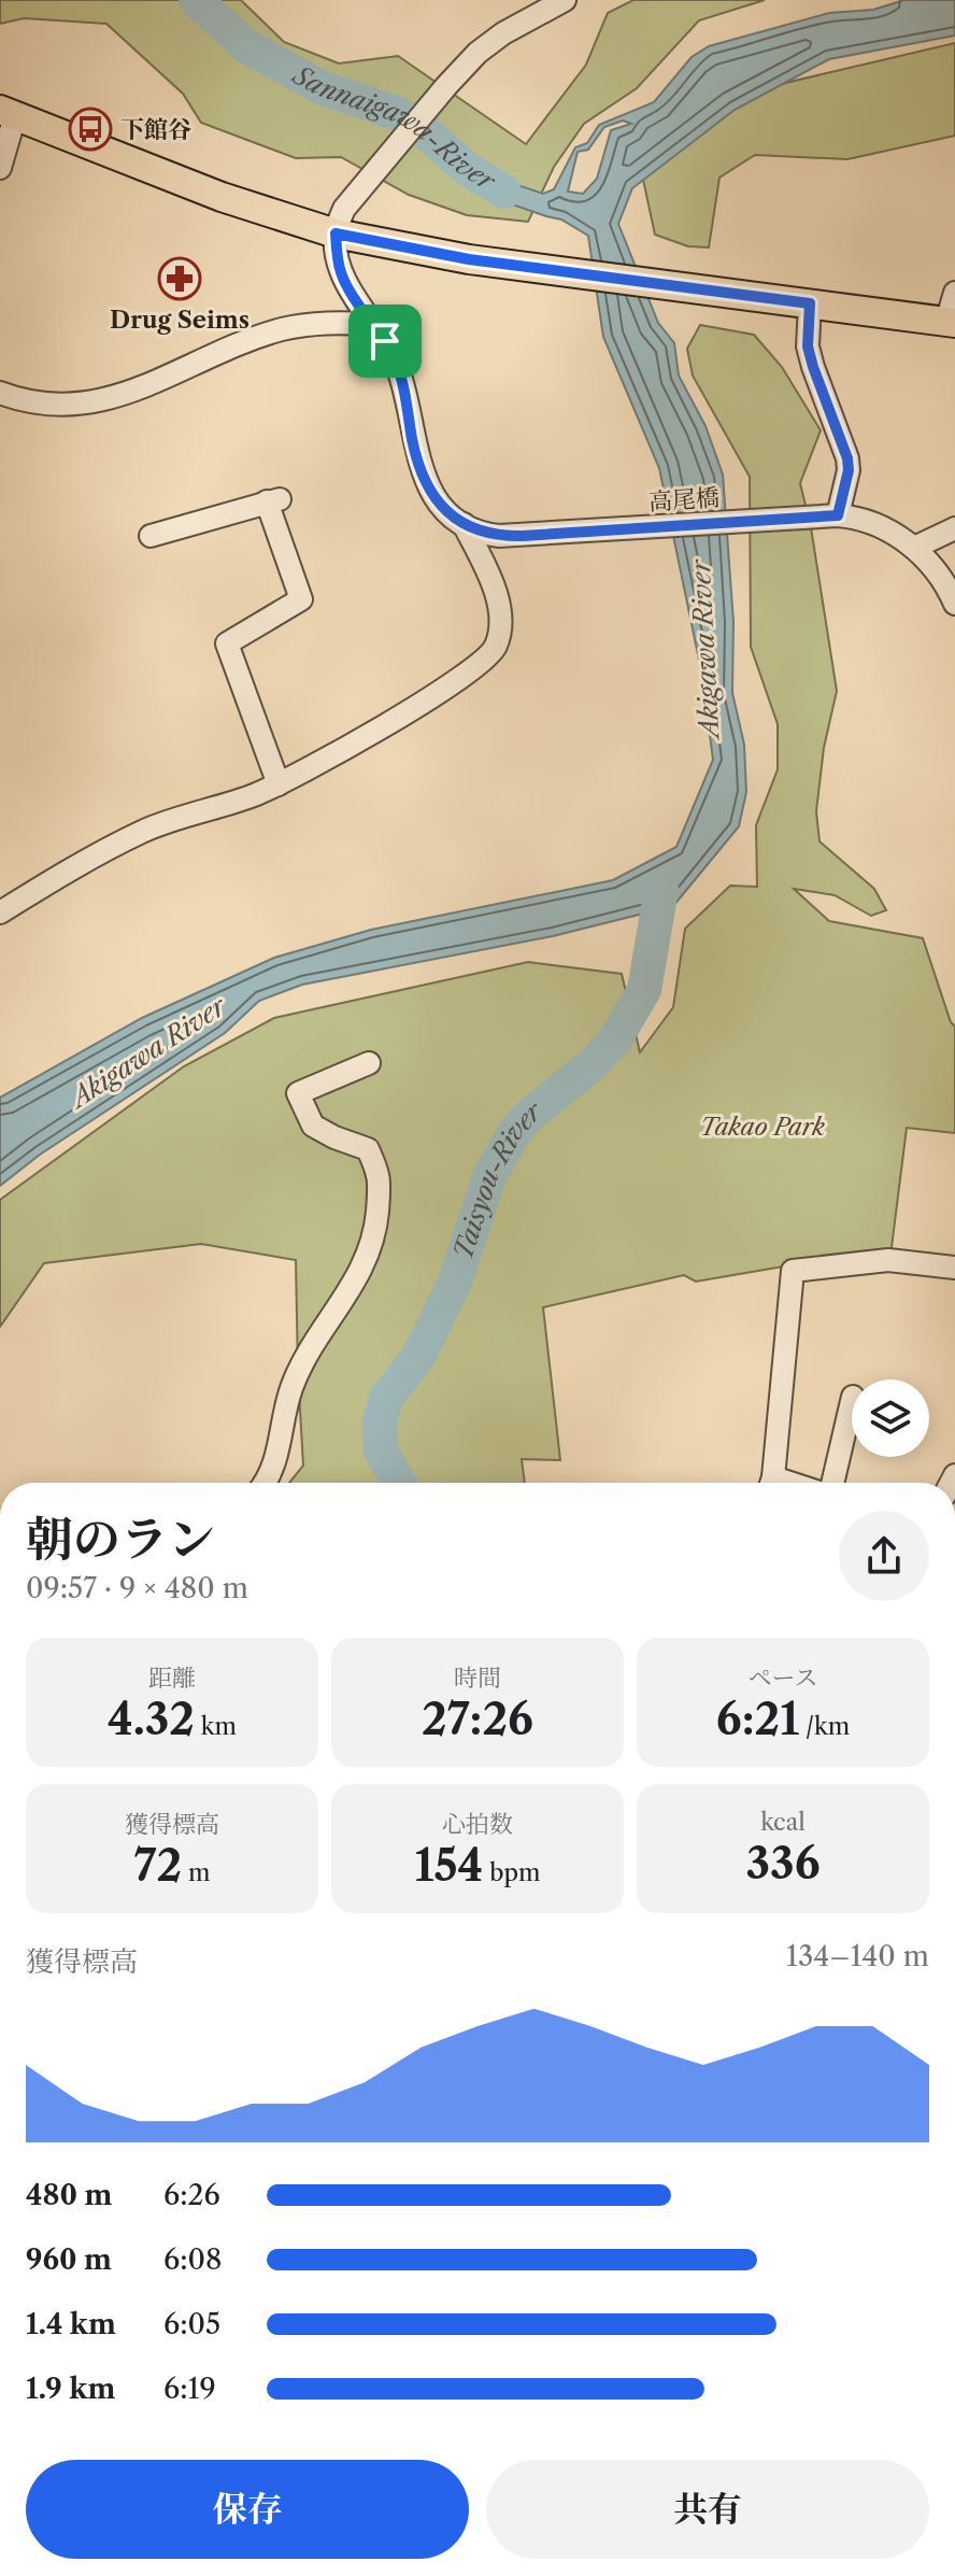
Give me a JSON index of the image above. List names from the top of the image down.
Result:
{
  "streets": {
    "street": ["高尾橋"]
  },
  "water": ["Sannaigawa-River", "Akigawa River", "Taisyou-River"],
  "parks": ["Takao Park"],
  "places": {
    "bus stop": ["下館谷"],
    "pharmacy": ["Drug Seims"]
  },
  "page": {
    "heading": ["朝のラン", "09:57 · 9 × 480 m"],
    "stats": [
      ["距離", "4.32 km"],
      ["時間", "27:26"],
      ["ペース", "6:21 /km"],
      ["獲得標高", "72 m"],
      ["心拍数", "154 bpm"],
      ["kcal", "336"]
    ],
    "chart": ["獲得標高", "134–140 m"],
    "list": [
      {
        "name": "480 m",
        "note": "6:26"
      },
      {
        "name": "960 m",
        "note": "6:08"
      },
      {
        "name": "1.4 km",
        "note": "6:05"
      },
      {
        "name": "1.9 km",
        "note": "6:19"
      }
    ],
    "buttons": ["保存", "共有"]
  }
}
